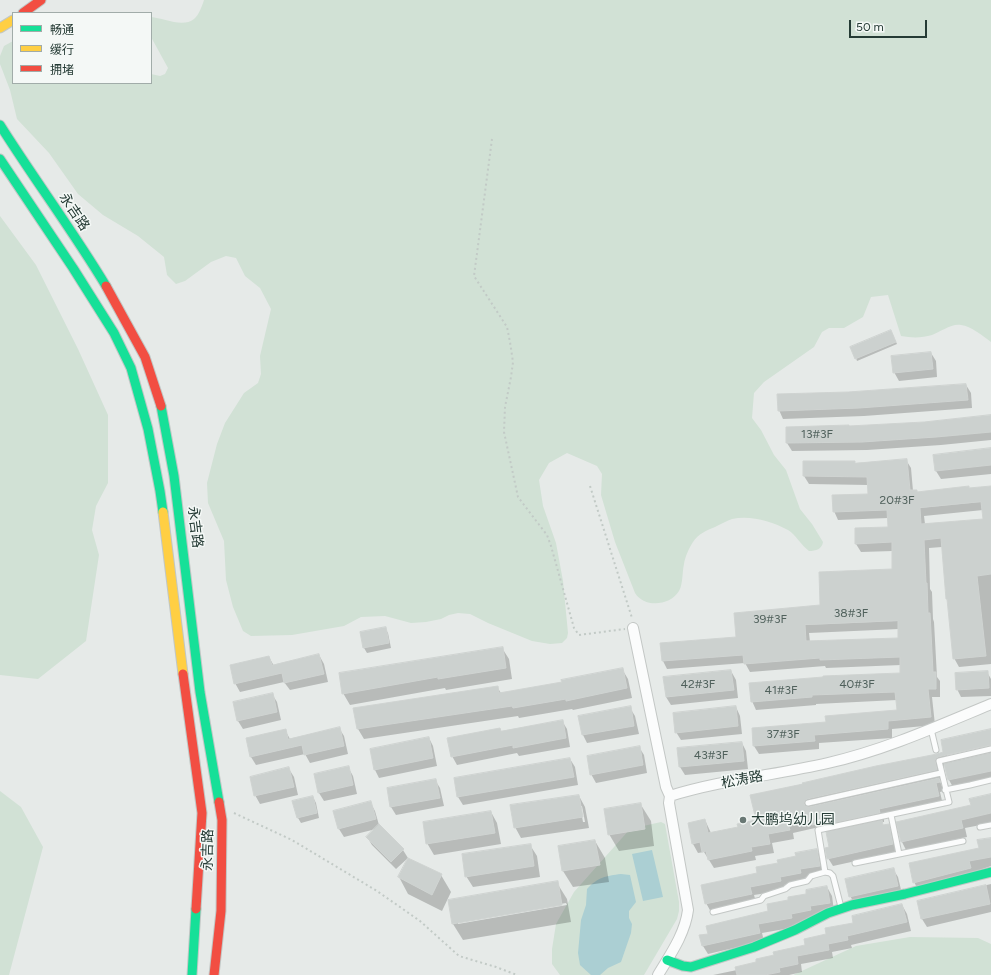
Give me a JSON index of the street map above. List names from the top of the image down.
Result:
{
  "streets": {
    "main road": ["永吉路"],
    "street": ["松涛路"]
  },
  "places": ["大鹏坞幼儿园"],
  "house_numbers": [
    "13#3F",
    "20#3F",
    "38#3F",
    "39#3F",
    "42#3F",
    "40#3F",
    "41#3F",
    "37#3F",
    "43#3F"
  ],
  "legend": ["畅通", "缓行", "拥堵"],
  "scale_bar": "50 m"
}
